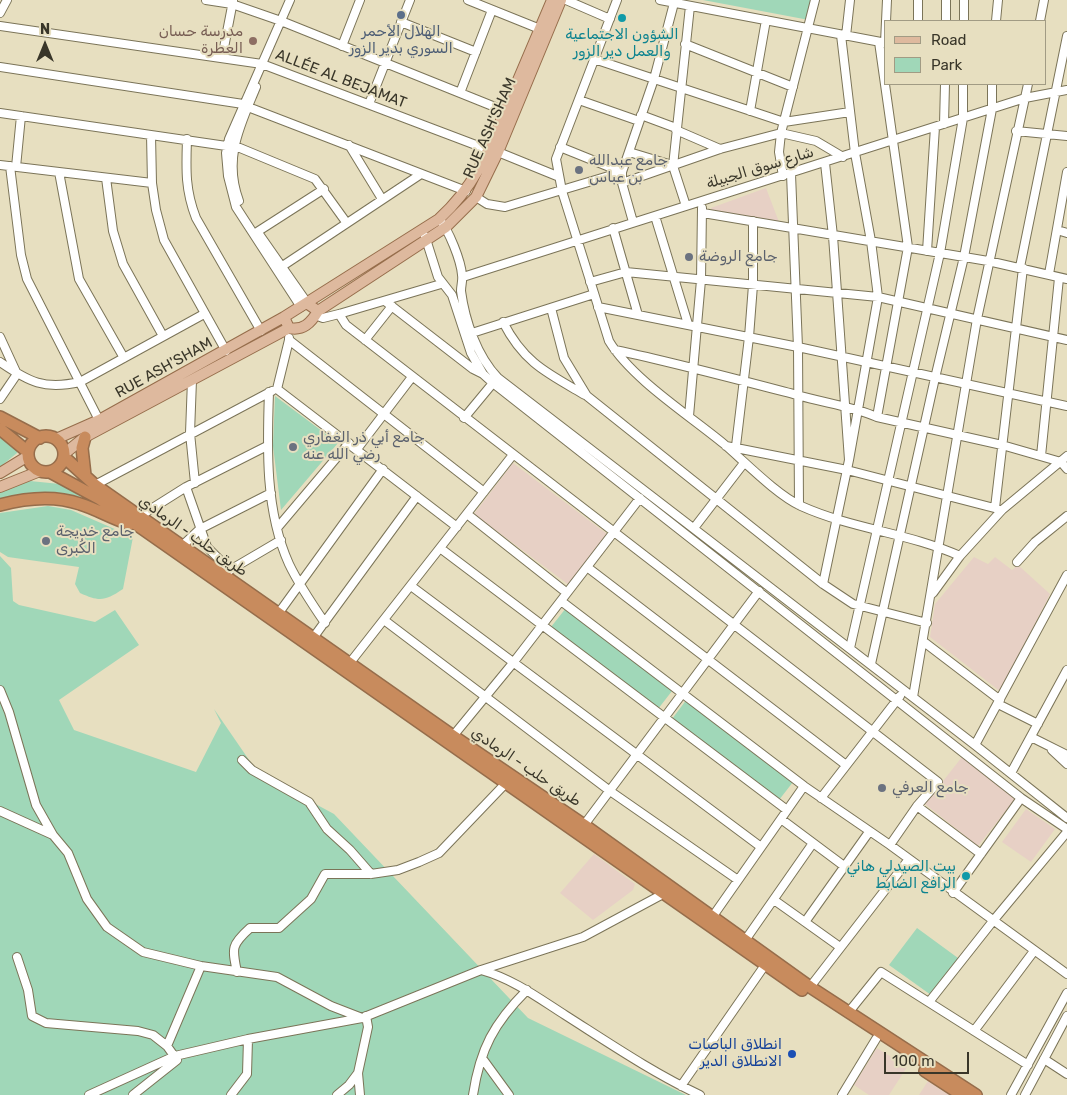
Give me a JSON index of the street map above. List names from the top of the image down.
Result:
{
  "streets": {
    "highway": ["طريق حلب - الرمادي"],
    "main road": ["RUE ASH'SHAM"],
    "street": ["ALLÉE AL BEJAMAT", "شارع سوق الجبيلة"]
  },
  "crossings": [
    ["ALLÉE AL BEJAMAT", "RUE ASH'SHAM"],
    ["RUE ASH'SHAM", "شارع سوق الجبيلة"],
    ["RUE ASH'SHAM", "طريق حلب - الرمادي"]
  ],
  "places": [
    "الهلال الأحمر السوري بدير الزور",
    "الشؤون الاجتماعية والعمل دير الزور",
    "مدرسة حسان العطرة",
    "جامع عبدالله بن عباس",
    "جامع الروضة",
    "جامع أبي ذر الغفاري رضي الله عنه",
    "جامع خديجة الكُبرى",
    "جامع العرفي",
    "بيت الصيدلي هاني الرافع الضابط",
    "انطلاق الباصات الانطلاق الدير"
  ],
  "legend": ["Road", "Park"],
  "scale_bar": "100 m",
  "north": "top"
}
